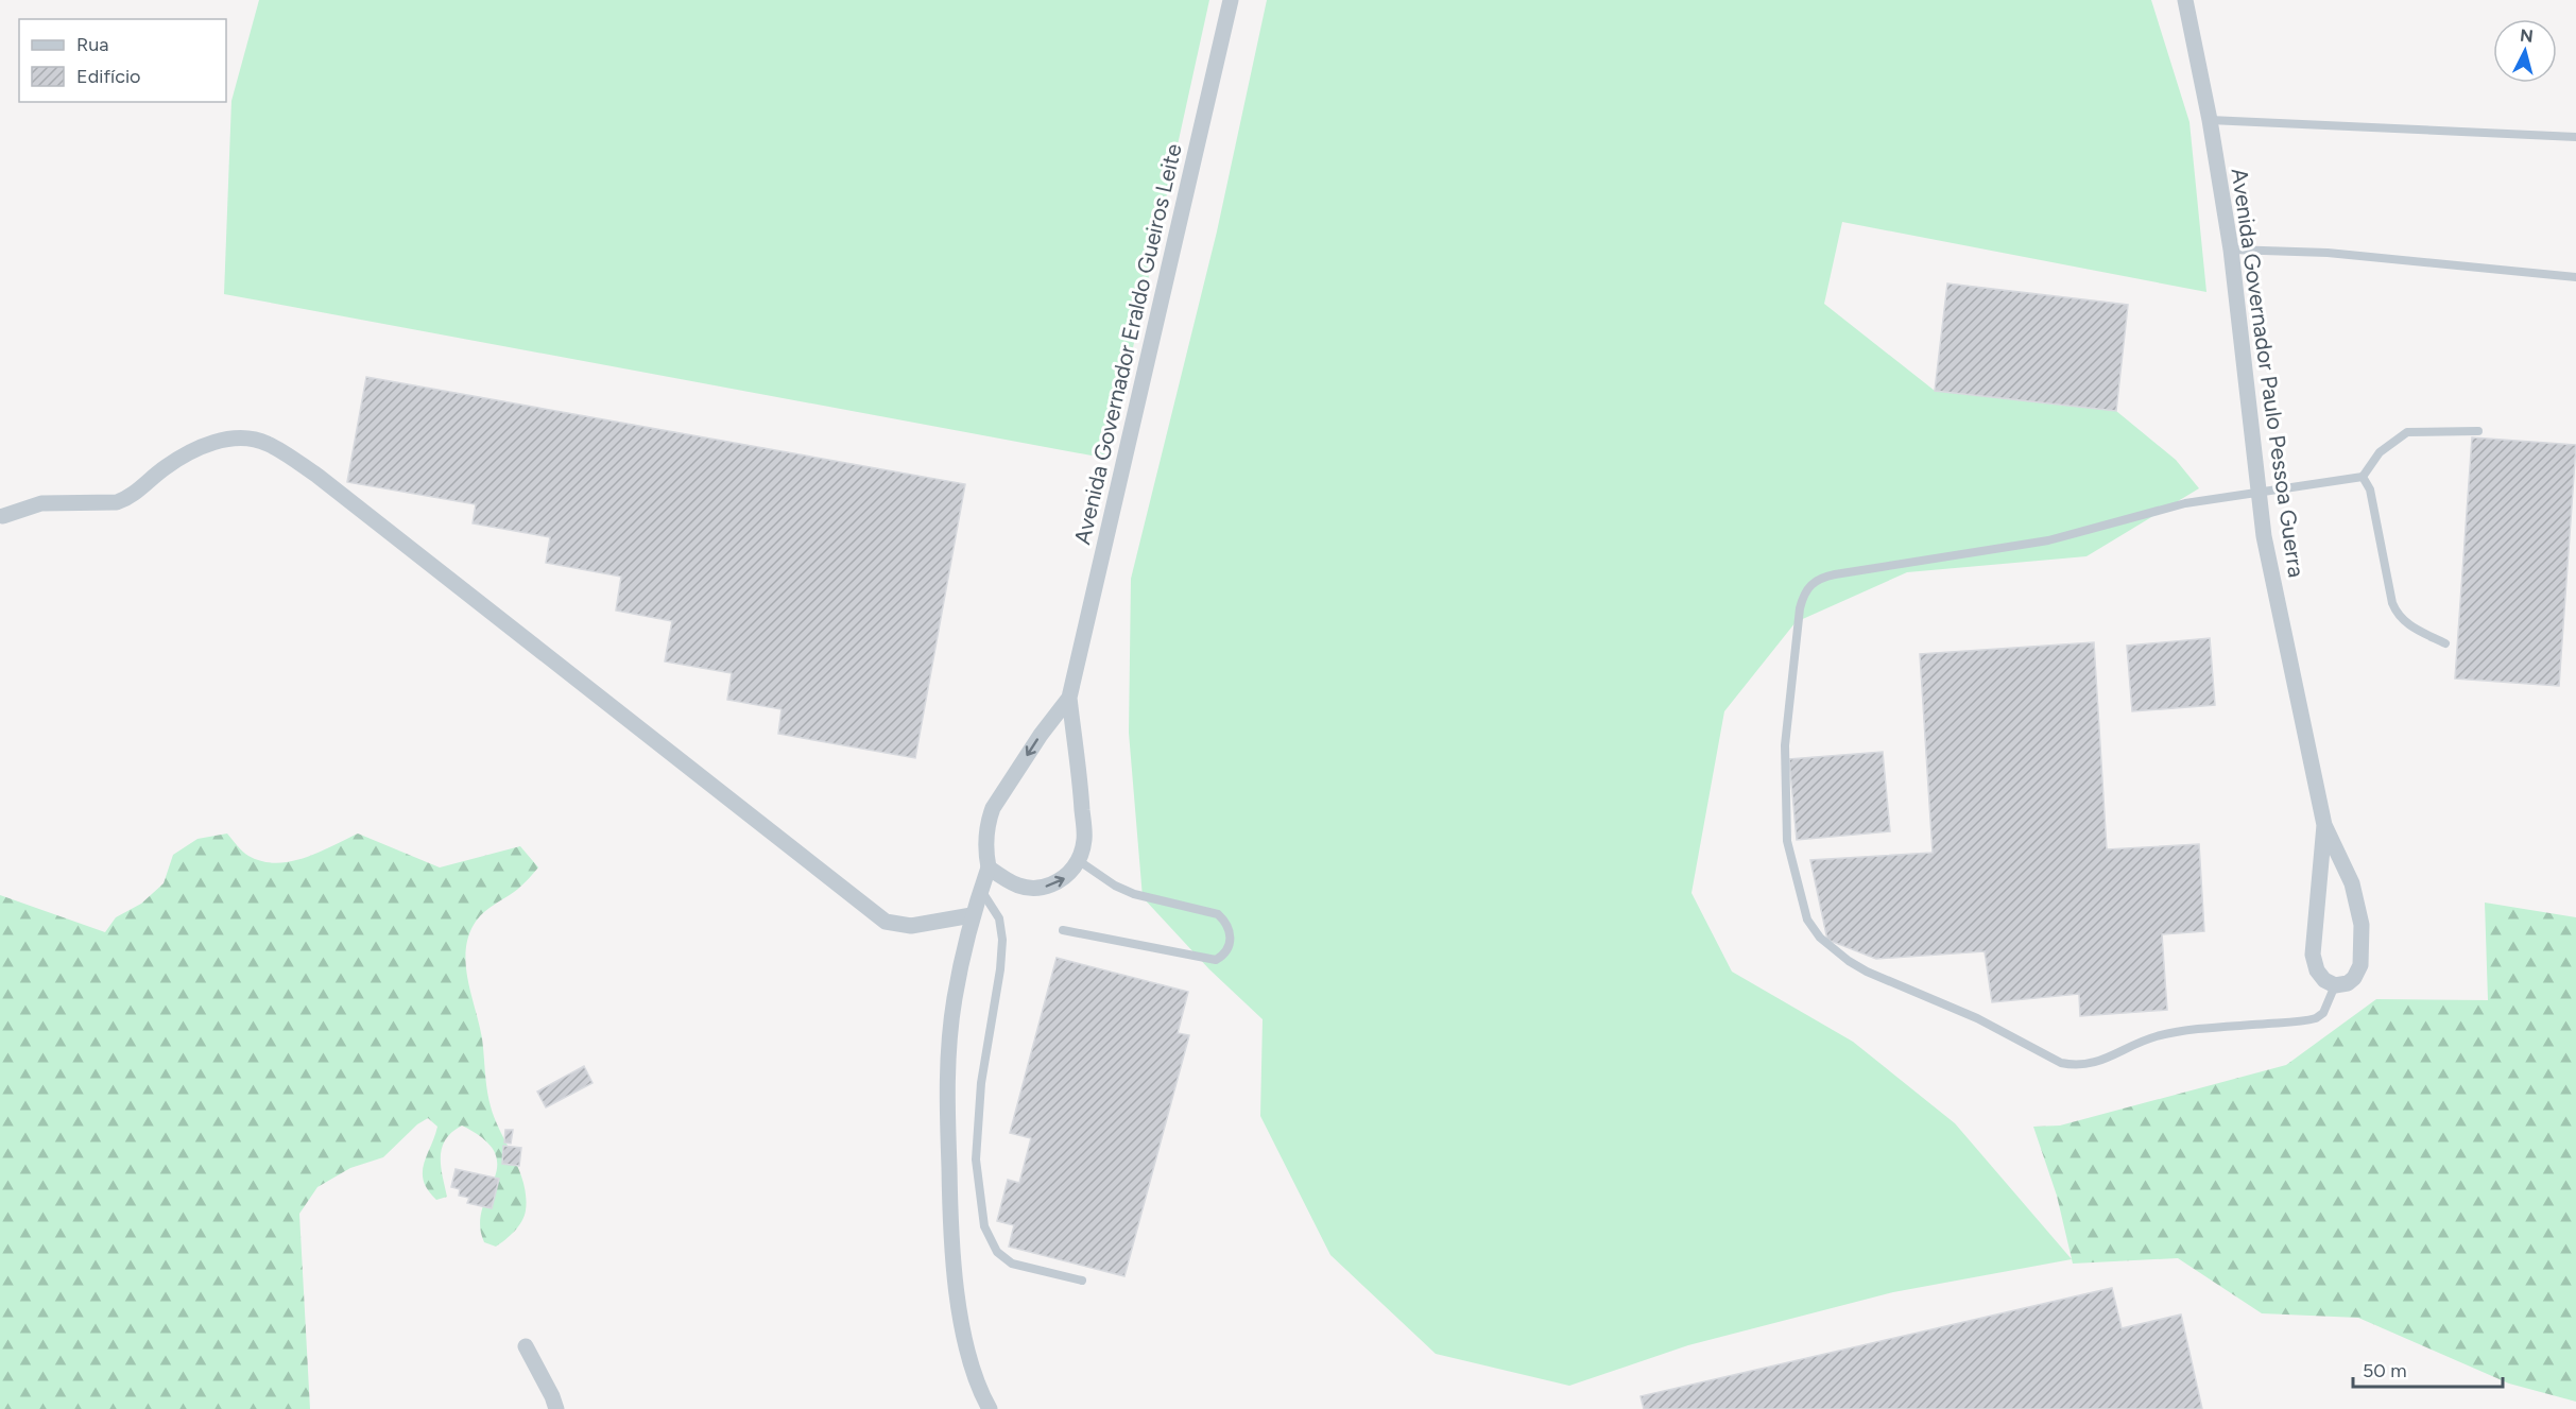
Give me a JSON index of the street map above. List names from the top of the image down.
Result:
{
  "streets": {
    "street": ["Avenida Governador Eraldo Gueiros Leite", "Avenida Governador Paulo Pessoa Guerra"]
  },
  "legend": ["Rua", "Edifício"],
  "scale_bar": "50 m",
  "north": "top"
}
